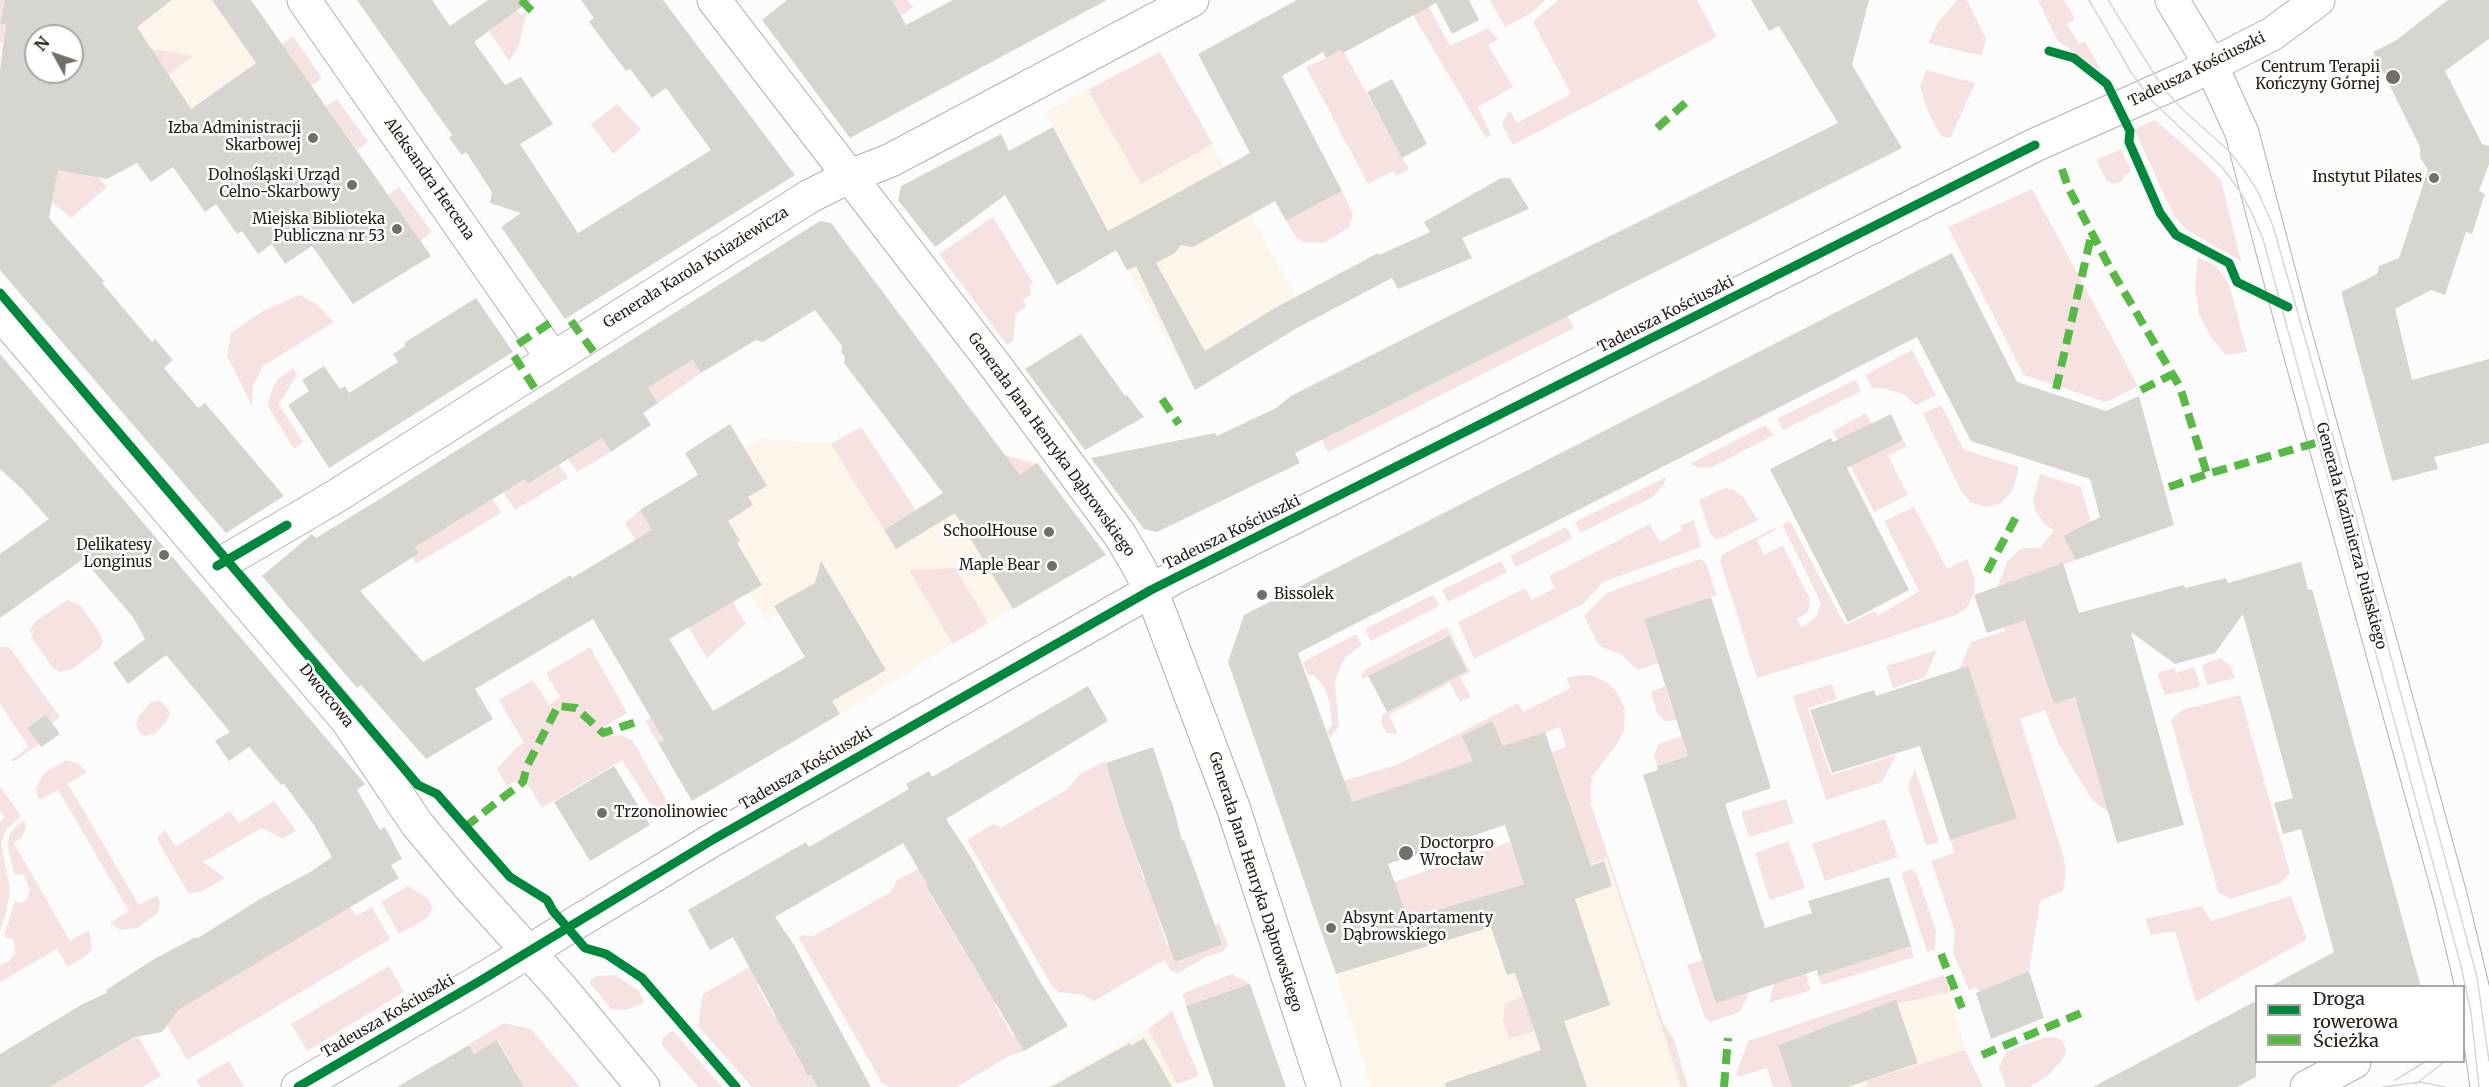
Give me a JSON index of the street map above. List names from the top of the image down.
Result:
{
  "streets": {
    "street": [
      "Tadeusza Kościuszki",
      "Aleksandra Hercena",
      "Generała Karola Kniaziewicza",
      "Generała Jana Henryka Dąbrowskiego",
      "Generała Kazimierza Pułaskiego",
      "Dworcowa"
    ]
  },
  "crossings": [
    ["Tadeusza Kościuszki", "Generała Jana Henryka Dąbrowskiego"],
    ["Tadeusza Kościuszki", "Generała Kazimierza Pułaskiego"],
    ["Tadeusza Kościuszki", "Dworcowa"],
    ["Aleksandra Hercena", "Generała Karola Kniaziewicza"],
    ["Generała Karola Kniaziewicza", "Generała Jana Henryka Dąbrowskiego"],
    ["Generała Karola Kniaziewicza", "Dworcowa"]
  ],
  "places": [
    "Centrum Terapii Kończyny Górnej",
    "Izba Administracji Skarbowej",
    "Instytut Pilates",
    "Dolnośląski Urząd Celno-Skarbowy",
    "Miejska Biblioteka Publiczna nr 53",
    "SchoolHouse",
    "Delikatesy Longinus",
    "Maple Bear",
    "Bissolek",
    "Trzonolinowiec",
    "Doctorpro Wrocław",
    "Absynt Apartamenty Dąbrowskiego"
  ],
  "legend": ["Droga rowerowa", "Ścieżka"],
  "north": "top left"
}
